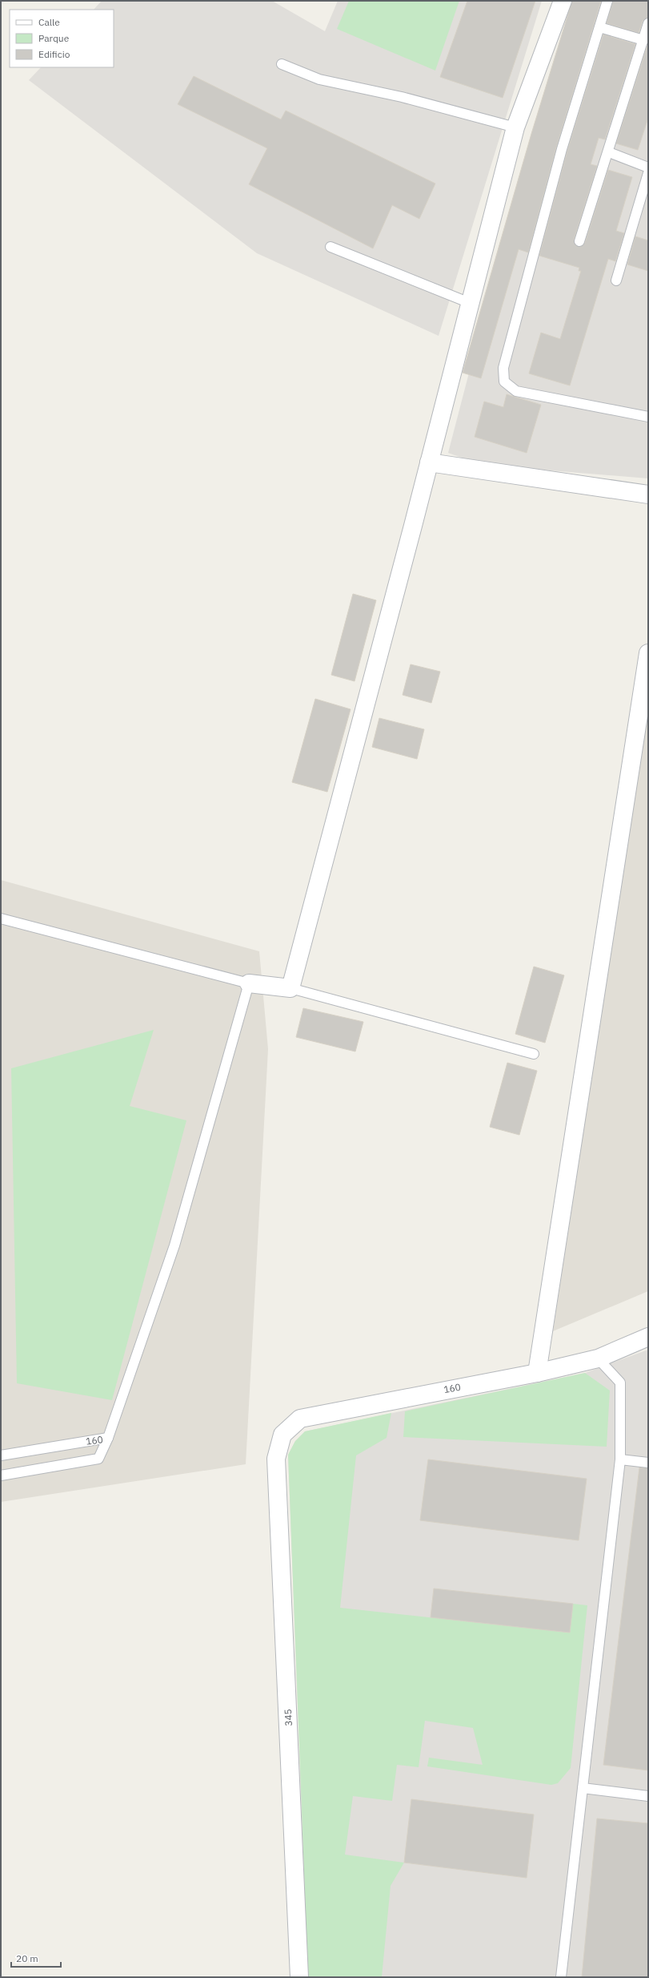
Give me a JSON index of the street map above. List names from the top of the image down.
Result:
{
  "streets": {
    "street": ["160", "345"]
  },
  "crossings": [
    ["160", "345"]
  ],
  "legend": ["Calle", "Parque", "Edificio"],
  "scale_bar": "20 m"
}
